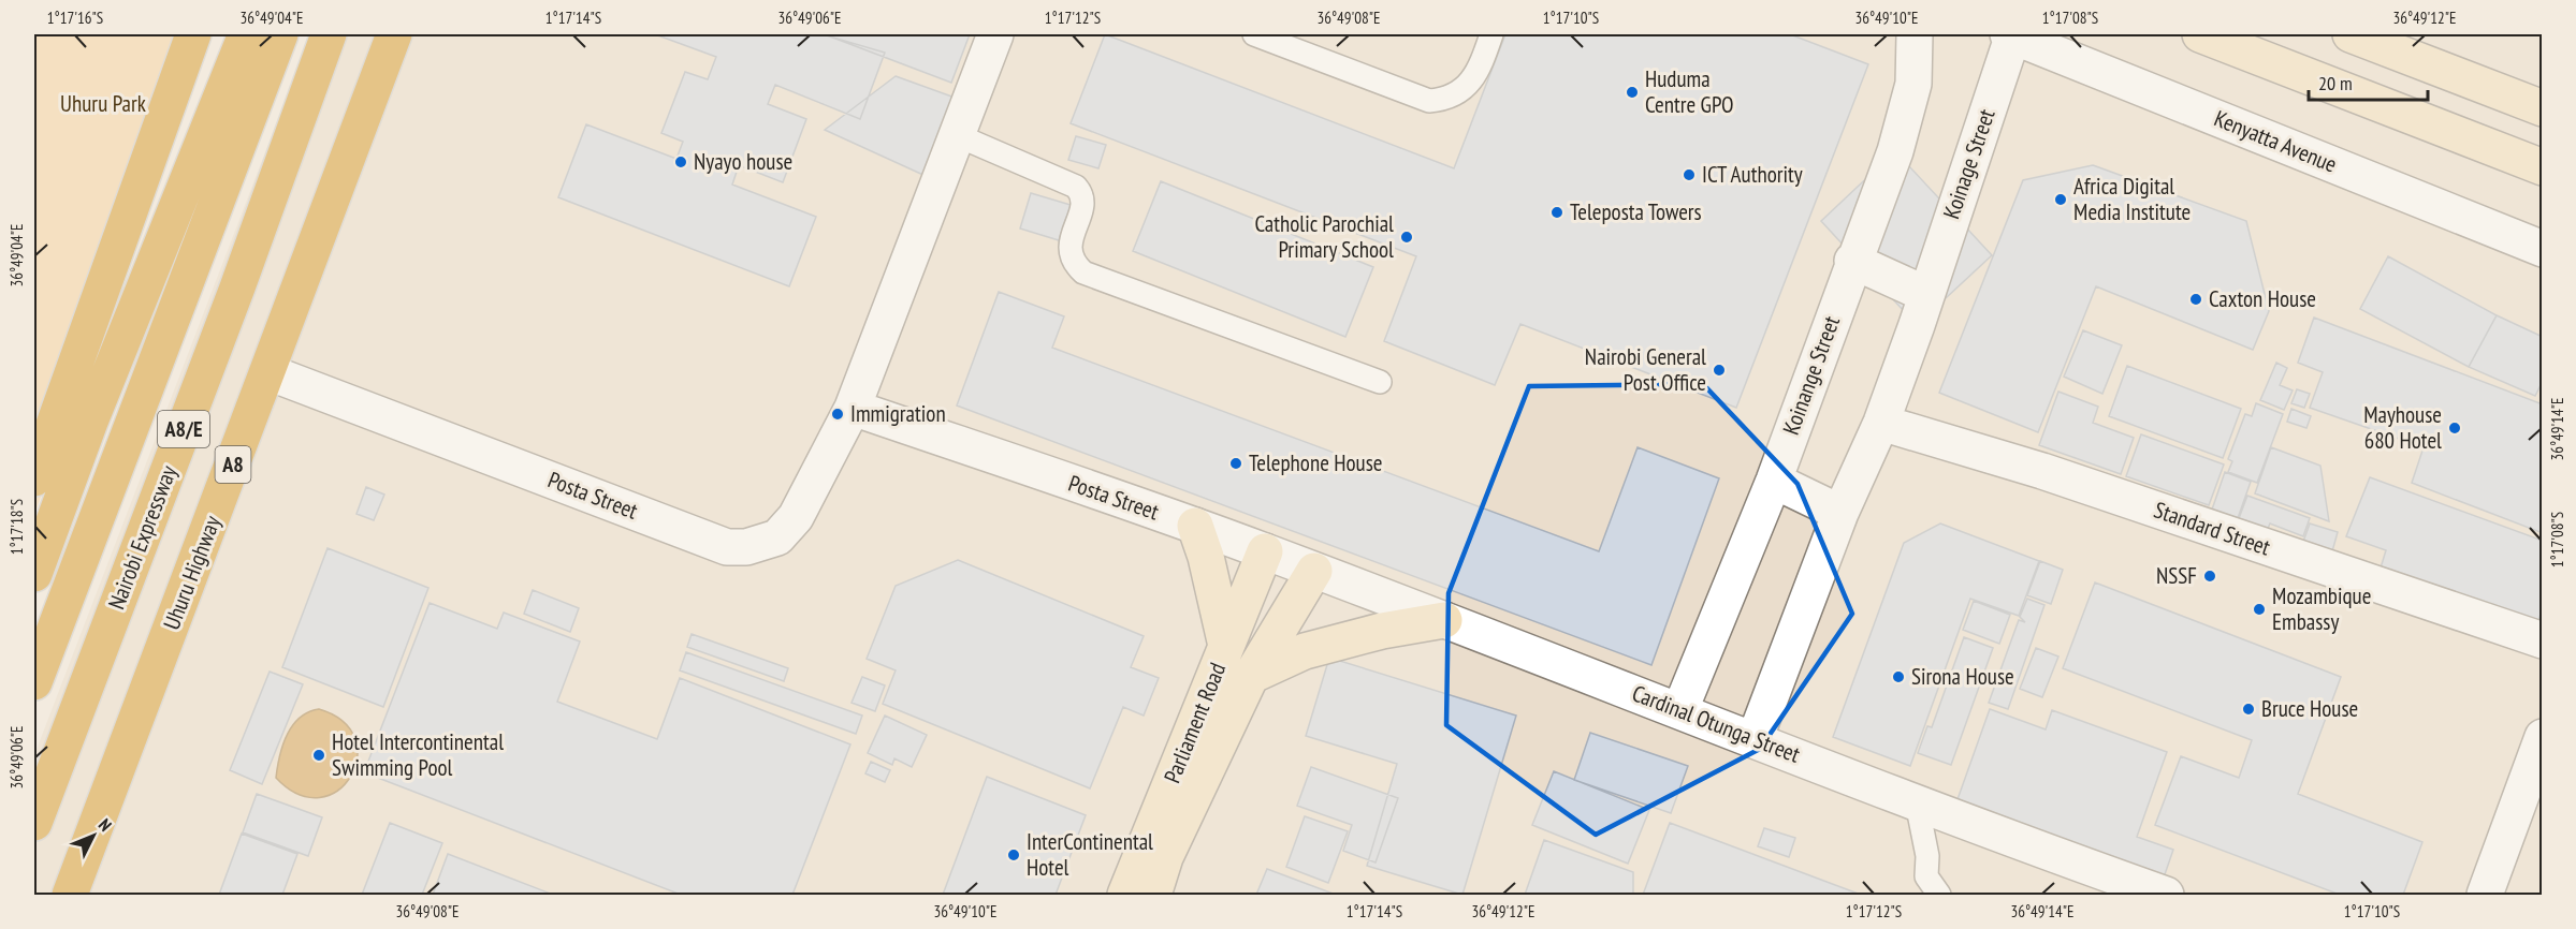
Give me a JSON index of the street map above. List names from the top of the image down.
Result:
{
  "streets": {
    "highway": [
      "A8/E",
      "A8",
      "Nairobi Expressway",
      "Uhuru Highway"
    ],
    "street": [
      "Kenyatta Avenue",
      "Koinage Street",
      "Koinange Street",
      "Posta Street",
      "Standard Street",
      "Parliament Road",
      "Cardinal Otunga Street"
    ]
  },
  "crossings": [
    ["Kenyatta Avenue", "Koinage Street"],
    ["Koinage Street", "Standard Street"],
    ["Koinage Street", "Cardinal Otunga Street"],
    ["Koinange Street", "Cardinal Otunga Street"],
    ["Posta Street", "Uhuru Highway"],
    ["Posta Street", "Parliament Road"],
    ["Posta Street", "Cardinal Otunga Street"],
    ["Parliament Road", "Cardinal Otunga Street"]
  ],
  "parks": ["Uhuru Park"],
  "places": [
    "Huduma Centre GPO",
    "Nyayo house",
    "ICT Authority",
    "Africa Digital Media Institute",
    "Teleposta Towers",
    "Catholic Parochial Primary School",
    "Caxton House",
    "Nairobi General Post Office",
    "Immigration",
    "Mayhouse 680 Hotel",
    "Telephone House",
    "NSSF",
    "Mozambique Embassy",
    "Sirona House",
    "Bruce House",
    "Hotel Intercontinental Swimming Pool",
    "InterContinental Hotel"
  ],
  "scale_bar": "20 m",
  "north": "top right",
  "coordinates": [
    "1°17'16\"S",
    "36°49'04\"E",
    "1°17'14\"S",
    "36°49'06\"E",
    "1°17'12\"S",
    "36°49'08\"E",
    "1°17'10\"S",
    "36°49'10\"E",
    "1°17'08\"S",
    "36°49'12\"E",
    "36°49'14\"E",
    "1°17'18\"S"
  ]
}
